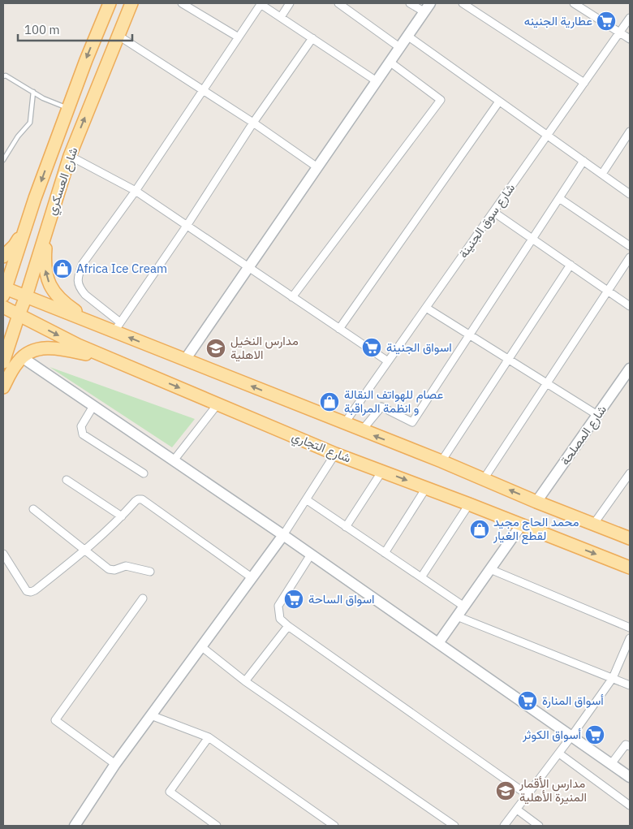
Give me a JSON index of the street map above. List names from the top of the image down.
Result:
{
  "streets": {
    "main road": ["شارع العسكري", "شارع التجاري"],
    "street": ["شارع سوق الجنينة", "شارع المصلحة"]
  },
  "crossings": [
    ["شارع العسكري", "شارع التجاري"]
  ],
  "places": {
    "supermarket": [
      "عطارية الجنينه",
      "اسواق الجنينة",
      "اسواق الساحة",
      "أسواق المنارة",
      "أسواق الكوثر"
    ],
    "shop": ["Africa Ice Cream", "عصام للهواتف النقالة و انظمة المراقبة", "محمد الحاج مجيد لقطع الغيار"],
    "school or university": ["مدارس النخيل الاهلية", "مدارس الأقمار المنيرة الأهلية"]
  },
  "scale_bar": "100 m"
}
